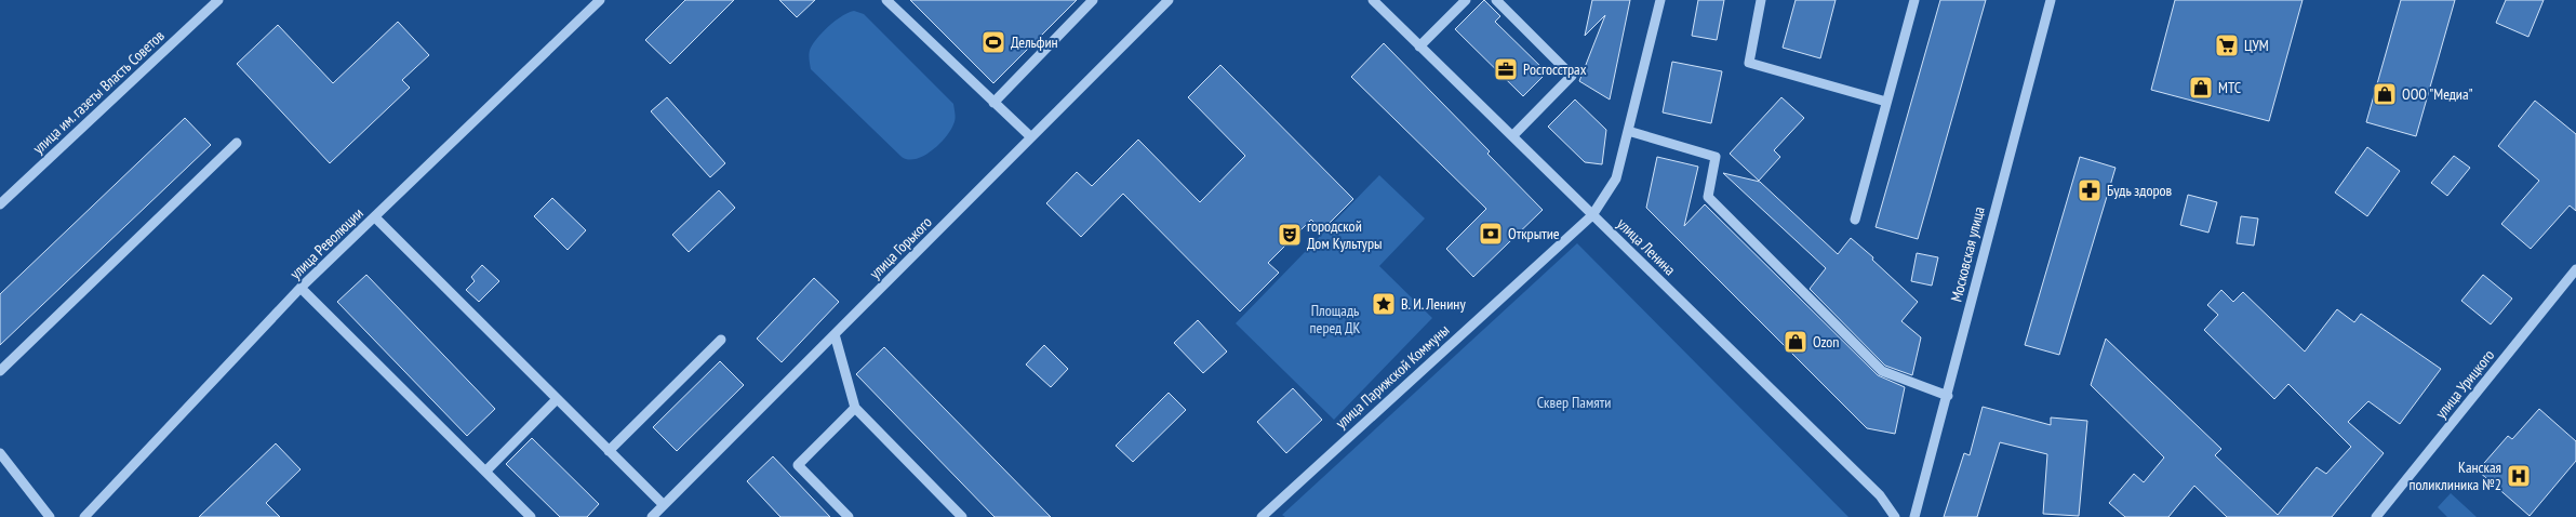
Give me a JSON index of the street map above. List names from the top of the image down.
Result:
{
  "streets": {
    "street": [
      "улица им. газеты Власть Советов",
      "улица Революции",
      "улица Ленина",
      "улица Горького",
      "Московская улица",
      "улица Парижской Коммуны",
      "улица Урицкого"
    ]
  },
  "crossings": [
    ["улица Ленина", "улица Парижской Коммуны"]
  ],
  "parks": ["Площадь перед ДК", "Сквер Памяти"],
  "places": {
    "sports": ["Дельфин"],
    "supermarket": ["ЦУМ"],
    "office": ["Росгосстрах"],
    "shop": ["МТС", "ООО \"Медиа\"", "Ozon"],
    "pharmacy": ["Будь здоров"],
    "bank": ["Открытие"],
    "theatre": ["городской Дом Культуры"],
    "place": ["В. И. Ленину"],
    "hospital": ["Канская поликлиника №2"]
  }
}
